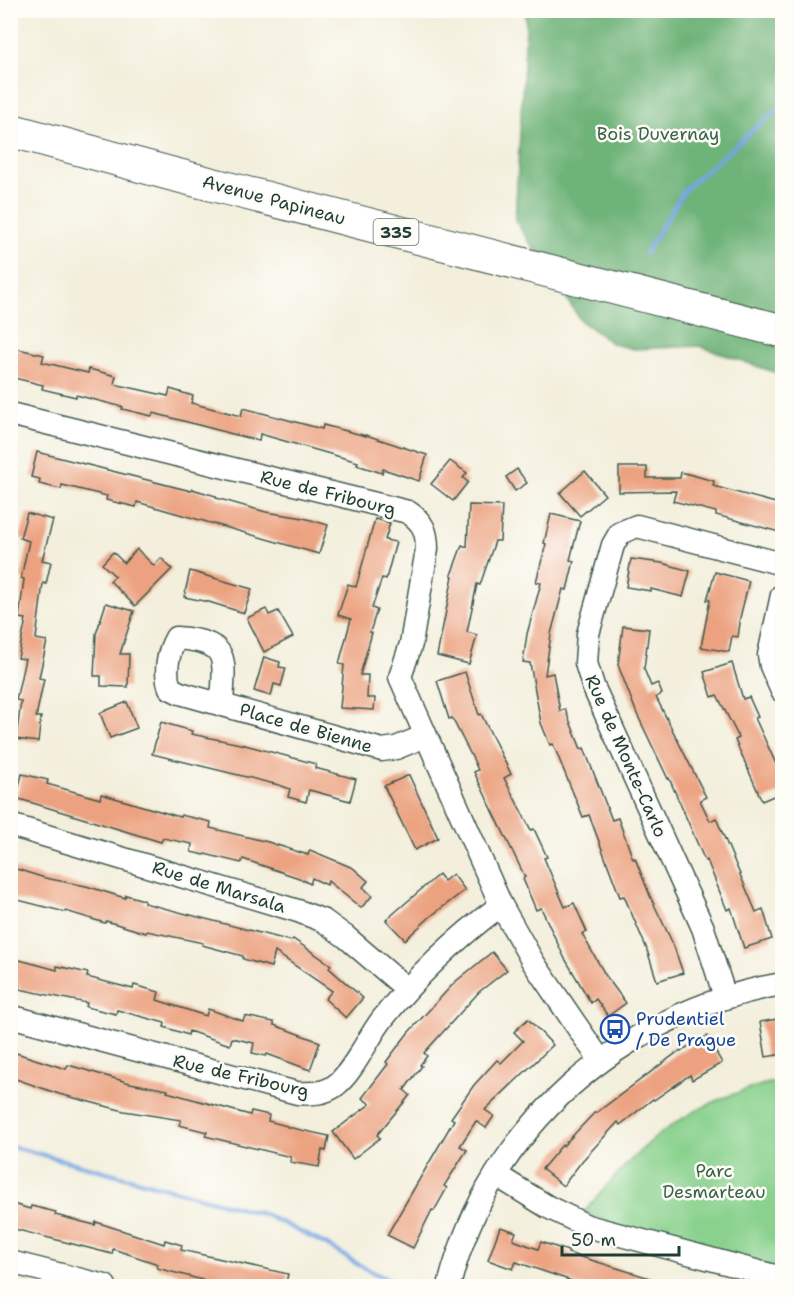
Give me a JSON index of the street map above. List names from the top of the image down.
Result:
{
  "streets": {
    "highway": ["Avenue Papineau", "335"],
    "street": [
      "Rue de Fribourg",
      "Place de Bienne",
      "Rue de Monte-Carlo",
      "Rue de Marsala"
    ]
  },
  "crossings": [
    ["Rue de Fribourg", "Place de Bienne"],
    ["Rue de Fribourg", "Rue de Marsala"]
  ],
  "parks": ["Bois Duvernay", "Parc Desmarteau"],
  "places": {
    "bus stop": ["Prudentiel / De Prague"]
  },
  "scale_bar": "50 m"
}
